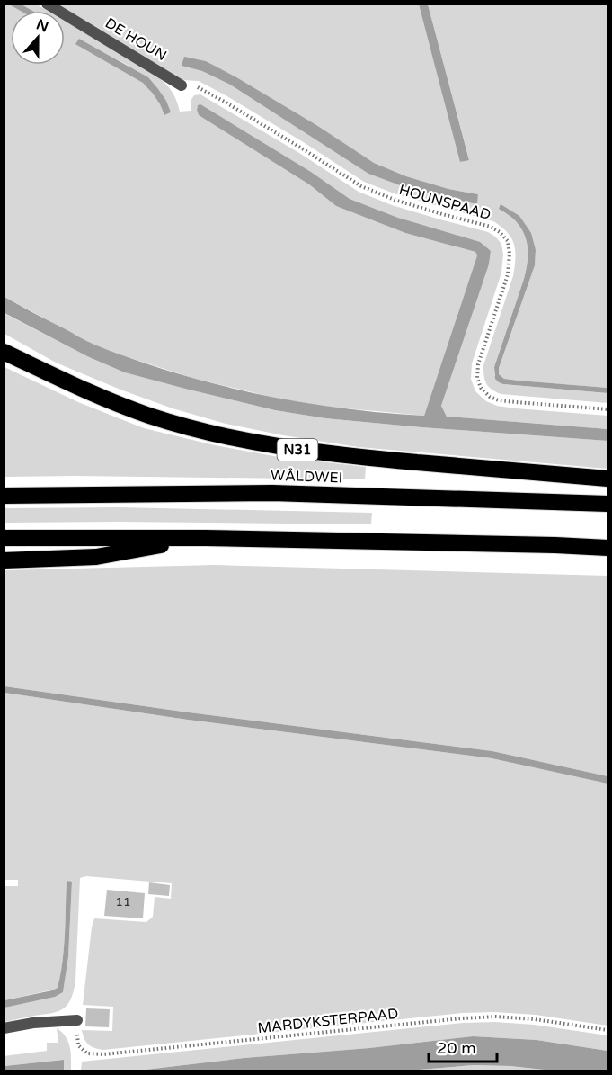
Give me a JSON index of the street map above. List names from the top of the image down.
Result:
{
  "streets": {
    "highway": ["N31", "WÂLDWEI"],
    "street": ["DE HOUN"],
    "path": ["HOUNSPAAD", "MARDYKSTERPAAD"]
  },
  "crossings": [
    ["DE HOUN", "HOUNSPAAD"]
  ],
  "house_numbers": ["11"],
  "scale_bar": "20 m",
  "north": "top"
}
